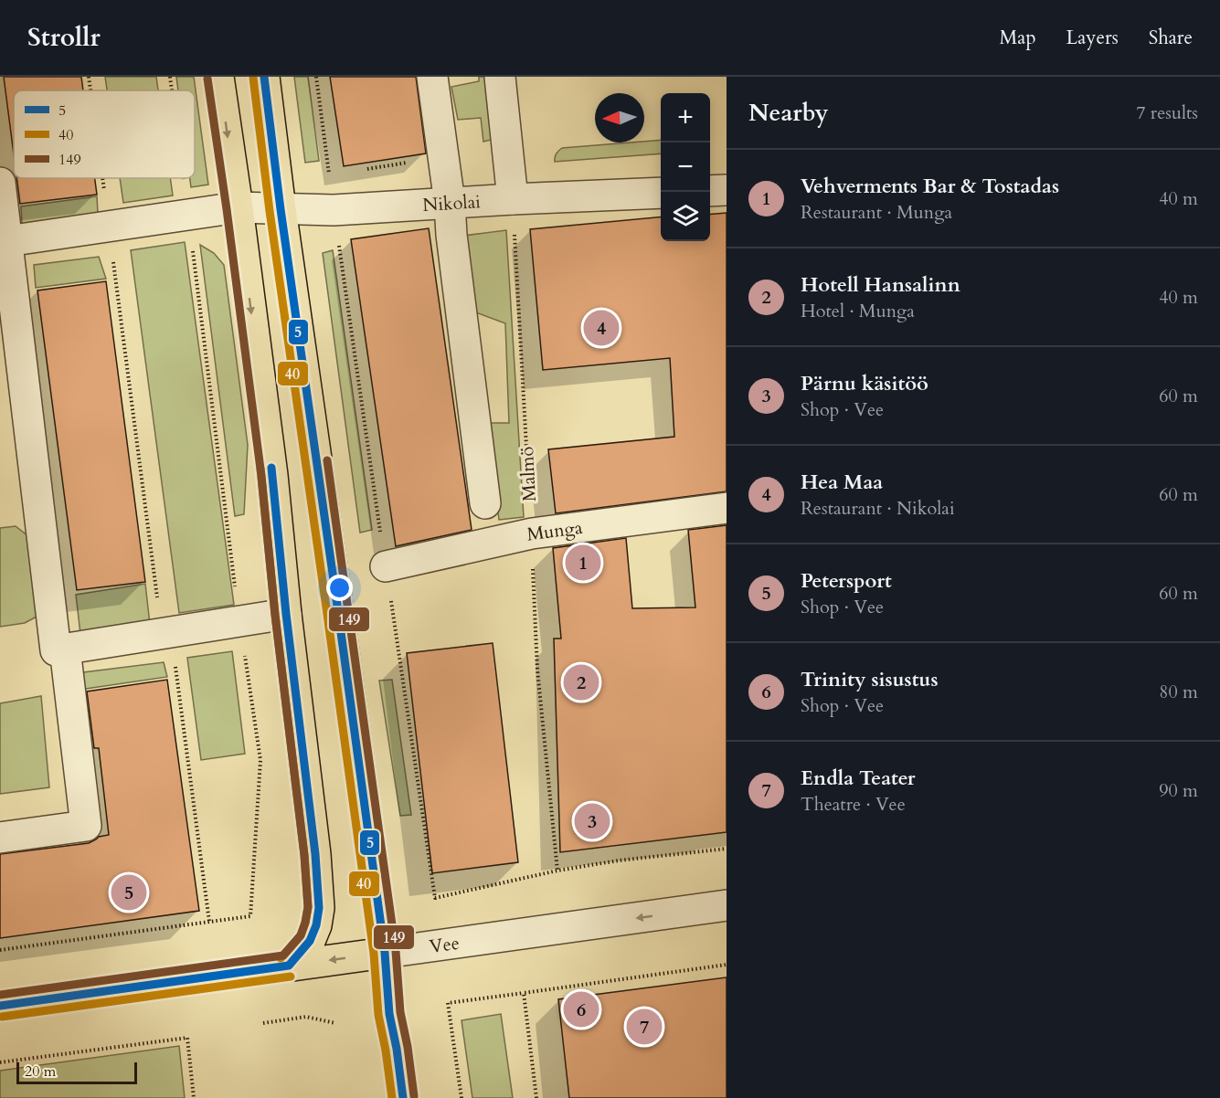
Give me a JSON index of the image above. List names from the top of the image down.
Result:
{
  "streets": {
    "main road": ["Vee"],
    "street": ["Nikolai", "Munga"],
    "path": ["Malmö"]
  },
  "crossings": [
    ["Nikolai", "Malmö"],
    ["Malmö", "Munga"]
  ],
  "one_way": ["Vee"],
  "lines": ["transit line 5", "transit line 40", "transit line 149"],
  "legend": ["5", "40", "149"],
  "scale_bar": "20 m",
  "north": "left",
  "page": {
    "header": "Strollr",
    "nav": ["Map", "Layers", "Share"],
    "heading": ["Nearby", "7 results"],
    "map_buttons": ["+", "−"],
    "list": [
      {
        "mark": "1",
        "name": "Vehverments Bar & Tostadas",
        "note": "Restaurant · Munga",
        "value": "40 m"
      },
      {
        "mark": "2",
        "name": "Hotell Hansalinn",
        "note": "Hotel · Munga",
        "value": "40 m"
      },
      {
        "mark": "3",
        "name": "Pärnu käsitöö",
        "note": "Shop · Vee",
        "value": "60 m"
      },
      {
        "mark": "4",
        "name": "Hea Maa",
        "note": "Restaurant · Nikolai",
        "value": "60 m"
      },
      {
        "mark": "5",
        "name": "Petersport",
        "note": "Shop · Vee",
        "value": "60 m"
      },
      {
        "mark": "6",
        "name": "Trinity sisustus",
        "note": "Shop · Vee",
        "value": "80 m"
      },
      {
        "mark": "7",
        "name": "Endla Teater",
        "note": "Theatre · Vee",
        "value": "90 m"
      }
    ],
    "pins": [
      "4",
      "1",
      "2",
      "3",
      "5",
      "6",
      "7"
    ],
    "scale": "20 m"
  }
}
